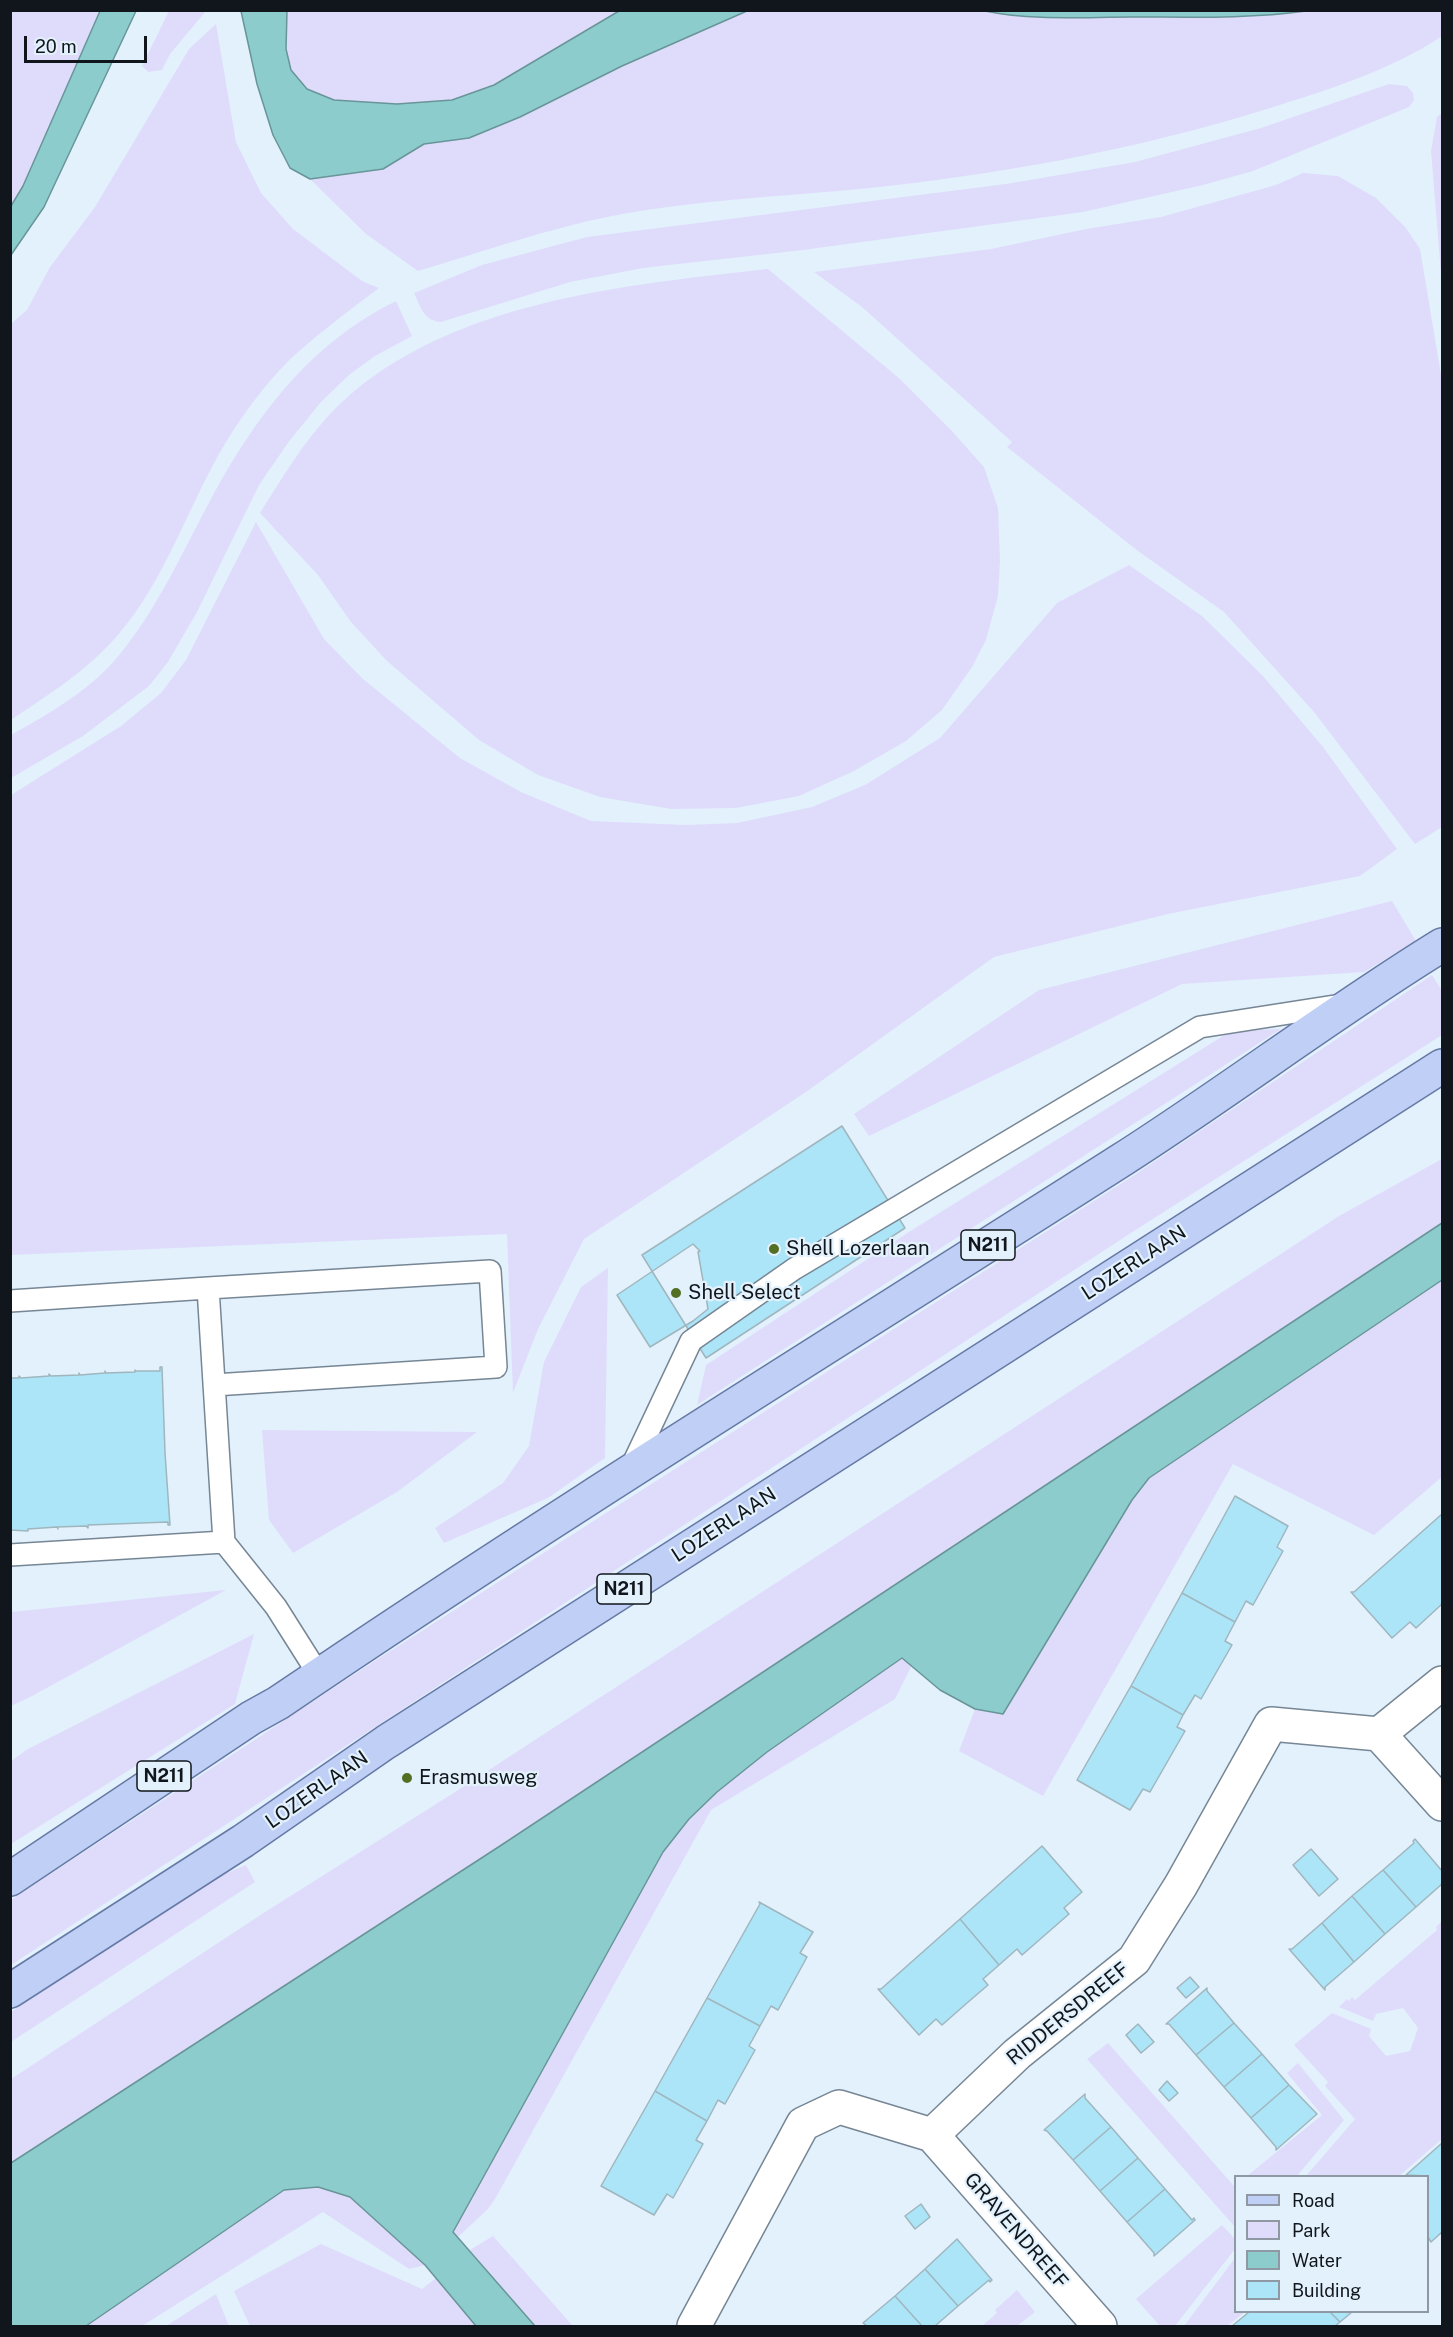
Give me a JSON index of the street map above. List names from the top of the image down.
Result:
{
  "streets": {
    "main road": ["N211", "LOZERLAAN"],
    "street": ["RIDDERSDREEF", "GRAVENDREEF"]
  },
  "crossings": [
    ["RIDDERSDREEF", "GRAVENDREEF"]
  ],
  "places": ["Shell Lozerlaan", "Shell Select", "Erasmusweg"],
  "legend": [
    "Road",
    "Park",
    "Water",
    "Building"
  ],
  "scale_bar": "20 m"
}
